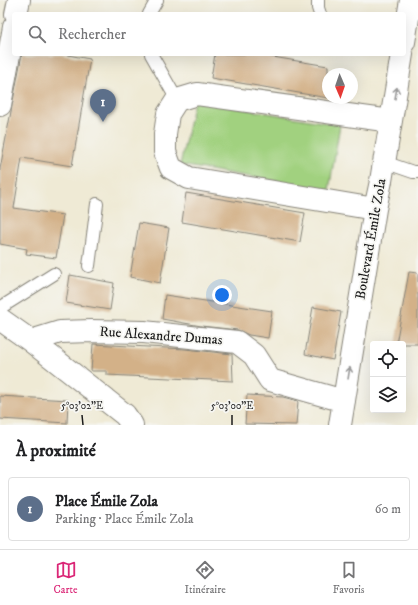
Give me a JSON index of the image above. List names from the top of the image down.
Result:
{
  "streets": {
    "street": ["Boulevard Émile Zola", "Rue Alexandre Dumas"]
  },
  "crossings": [
    ["Boulevard Émile Zola", "Rue Alexandre Dumas"]
  ],
  "one_way": ["Boulevard Émile Zola"],
  "north": "bottom",
  "page": {
    "search": "Rechercher",
    "pins": "1",
    "heading": "À proximité",
    "list": [
      {
        "mark": "1",
        "name": "Place Émile Zola",
        "note": "Parking · Place Émile Zola",
        "value": "60 m"
      }
    ],
    "nav": ["Carte", "Itinéraire", "Favoris"]
  },
  "coordinates": ["5°03'02\"E", "5°03'00\"E"]
}
